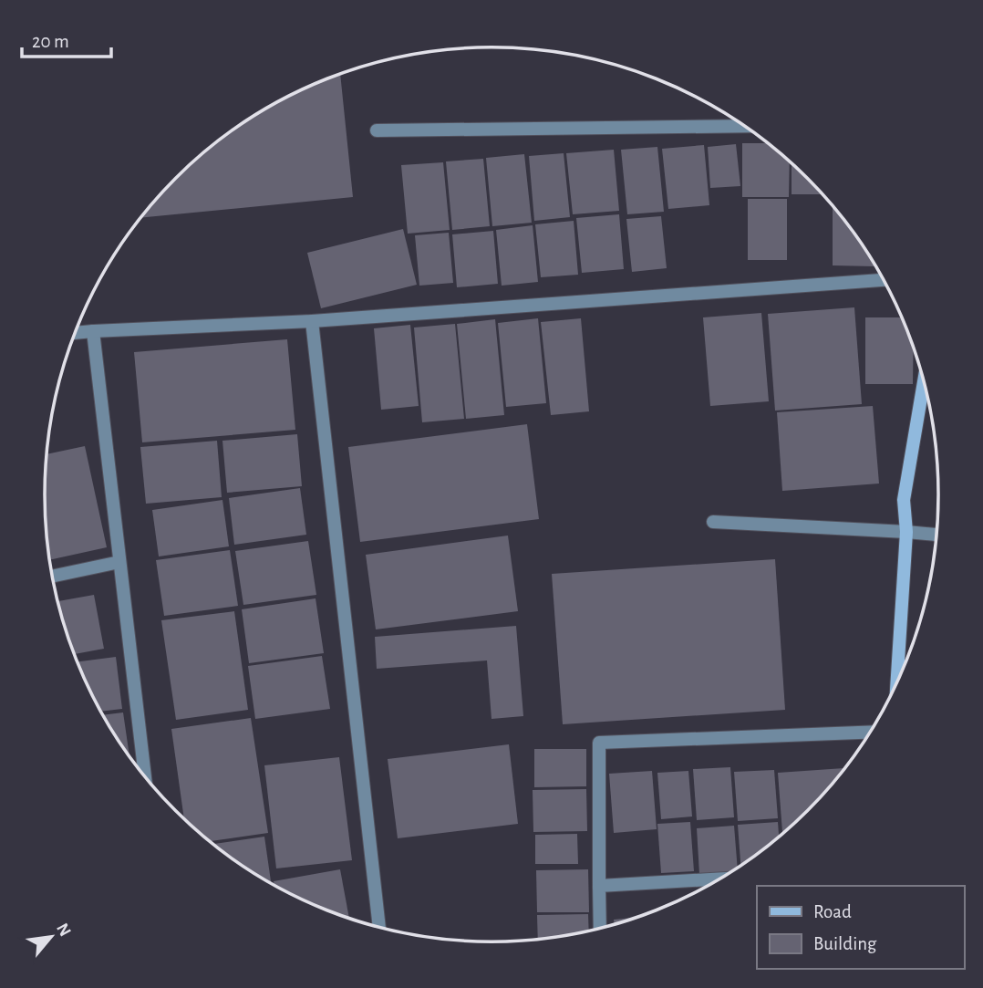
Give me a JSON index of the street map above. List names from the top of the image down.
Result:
{
  "legend": ["Road", "Building"],
  "scale_bar": "20 m",
  "north": "top right"
}
